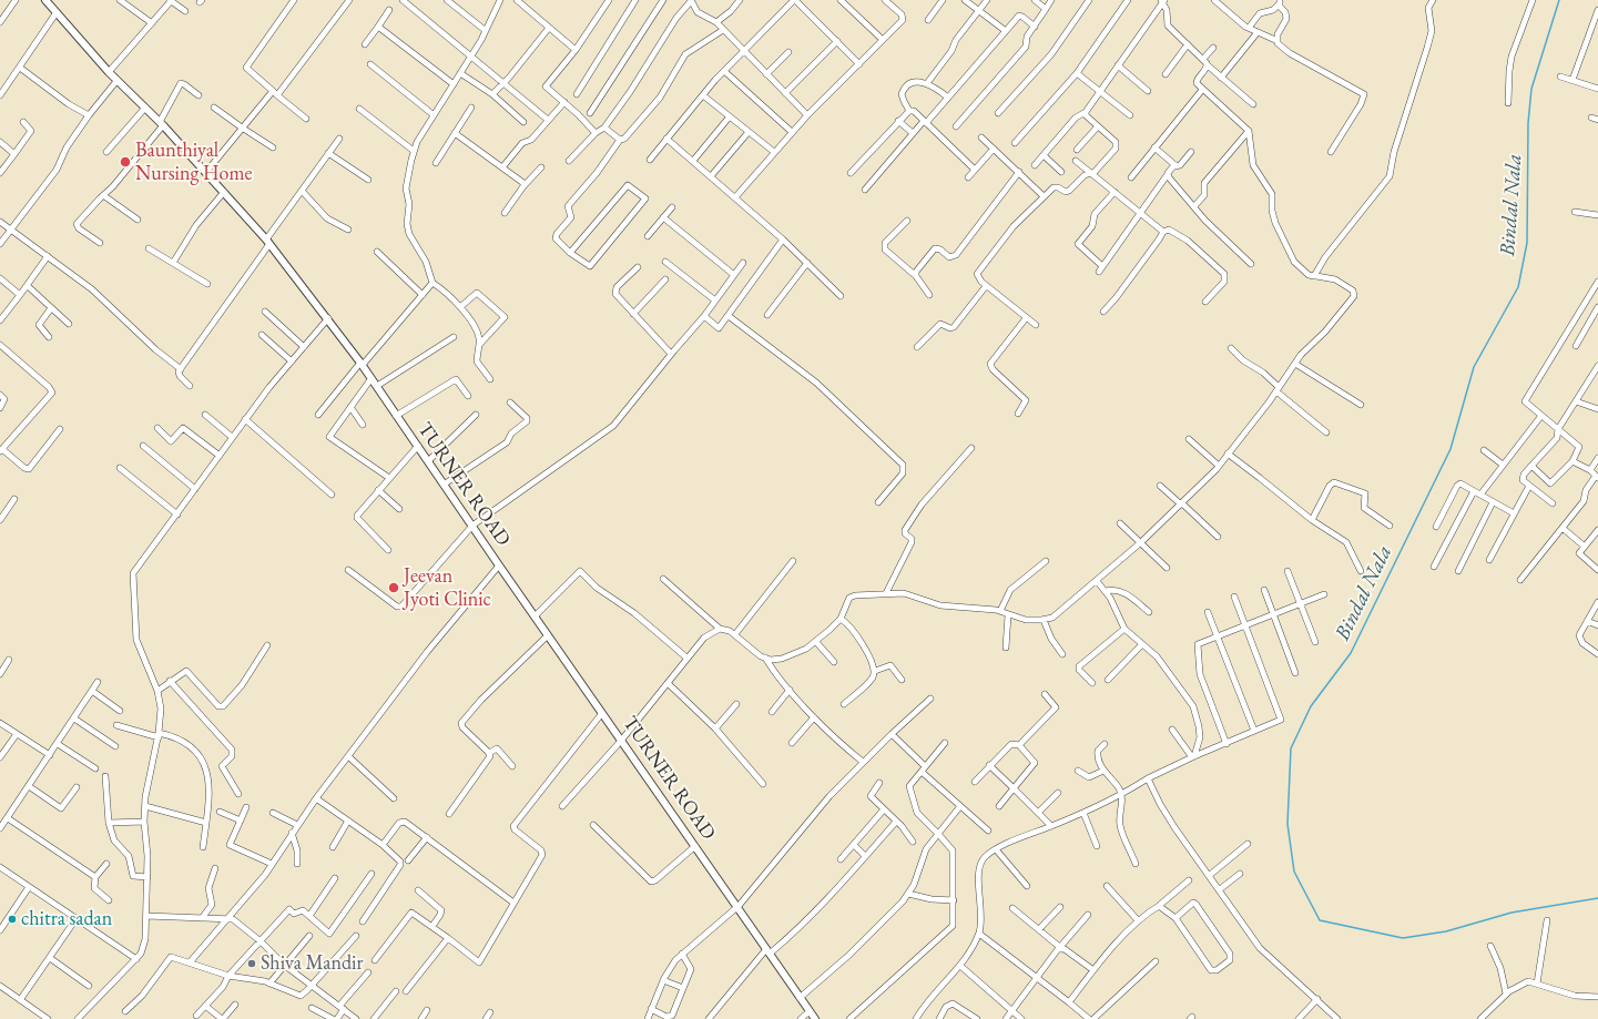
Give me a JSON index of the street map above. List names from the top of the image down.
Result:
{
  "streets": {
    "main road": ["TURNER ROAD"]
  },
  "water": ["Bindal Nala"],
  "places": [
    "Baunthiyal Nursing Home",
    "Jeevan Jyoti Clinic",
    "chitra sadan",
    "Shiva Mandir"
  ]
}
